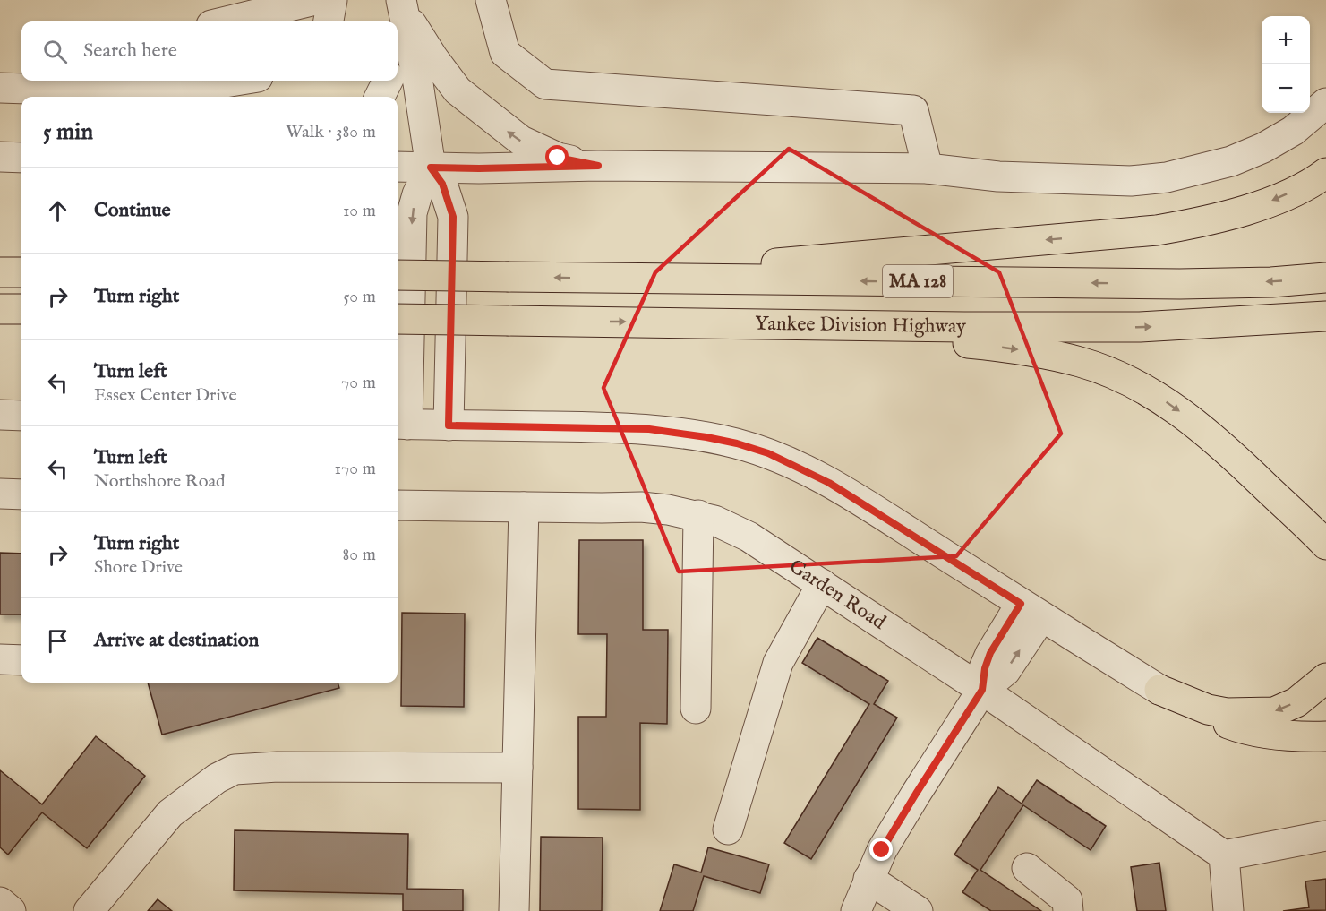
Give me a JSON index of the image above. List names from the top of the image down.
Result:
{
  "streets": {
    "highway": ["MA 128", "Yankee Division Highway"],
    "street": ["Garden Road"]
  },
  "page": {
    "map_buttons": ["+", "−"],
    "search": "Search here",
    "heading": ["5 min", "Walk · 380 m"],
    "list": [
      ["Continue", "10 m"],
      ["Turn right", "50 m"],
      ["Turn left", "Essex Center Drive", "70 m"],
      ["Turn left", "Northshore Road", "170 m"],
      ["Turn right", "Shore Drive", "80 m"],
      "Arrive at destination"
    ]
  }
}
